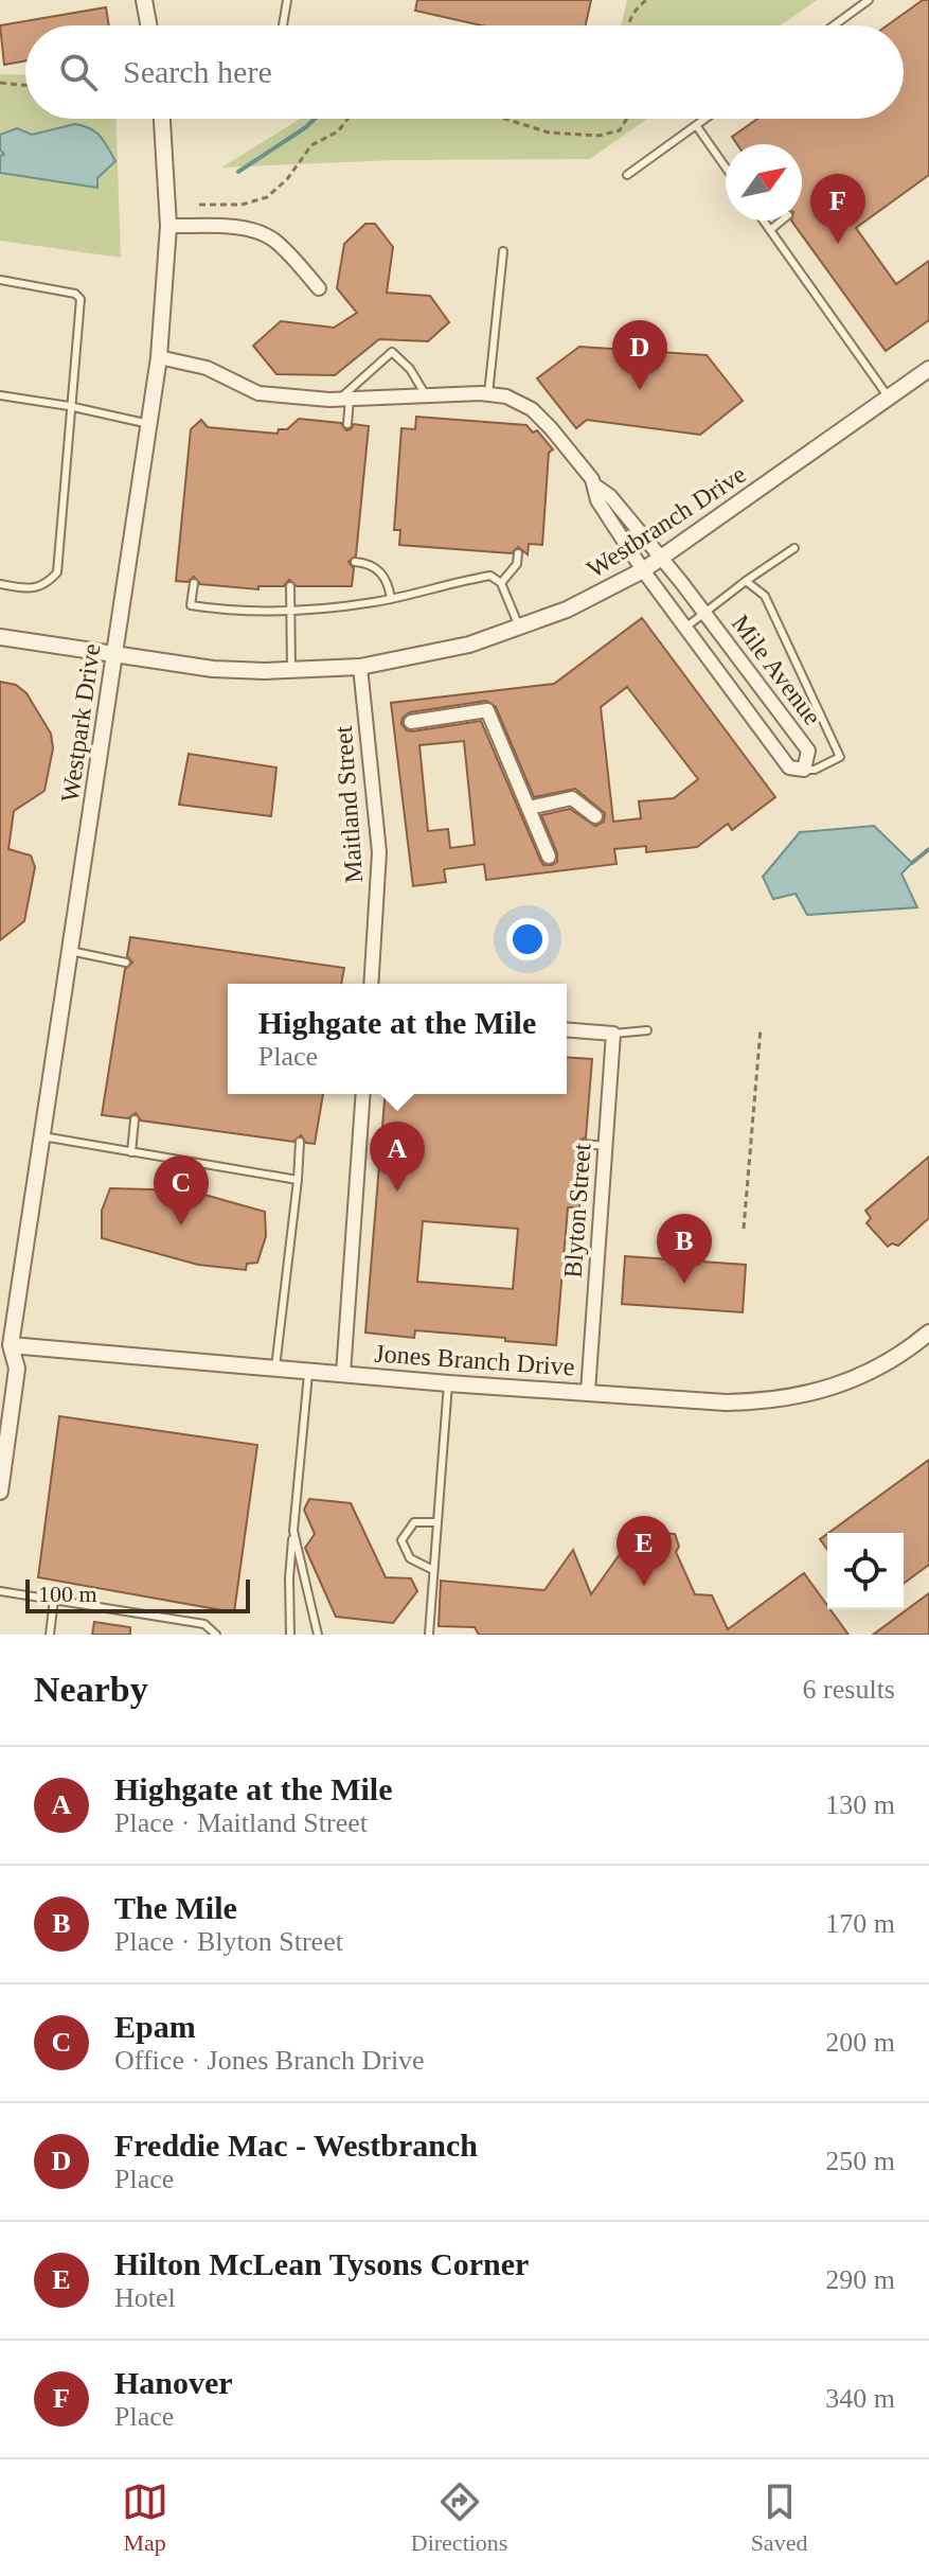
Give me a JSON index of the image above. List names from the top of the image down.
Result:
{
  "streets": {
    "street": [
      "Westbranch Drive",
      "Mile Avenue",
      "Westpark Drive",
      "Maitland Street",
      "Blyton Street",
      "Jones Branch Drive"
    ]
  },
  "crossings": [
    ["Westbranch Drive", "Mile Avenue"],
    ["Westbranch Drive", "Westpark Drive"],
    ["Westbranch Drive", "Maitland Street"],
    ["Westpark Drive", "Jones Branch Drive"],
    ["Blyton Street", "Jones Branch Drive"]
  ],
  "scale_bar": "100 m",
  "north": "top right",
  "page": {
    "search": "Search here",
    "pins": [
      "F",
      "D",
      "A",
      "C",
      "B",
      "E"
    ],
    "popup": ["Highgate at the Mile", "Place"],
    "scale": "100 m",
    "heading": ["Nearby", "6 results"],
    "list": [
      {
        "mark": "A",
        "name": "Highgate at the Mile",
        "note": "Place · Maitland Street",
        "value": "130 m"
      },
      {
        "mark": "B",
        "name": "The Mile",
        "note": "Place · Blyton Street",
        "value": "170 m"
      },
      {
        "mark": "C",
        "name": "Epam",
        "note": "Office · Jones Branch Drive",
        "value": "200 m"
      },
      {
        "mark": "D",
        "name": "Freddie Mac - Westbranch",
        "note": "Place",
        "value": "250 m"
      },
      {
        "mark": "E",
        "name": "Hilton McLean Tysons Corner",
        "note": "Hotel",
        "value": "290 m"
      },
      {
        "mark": "F",
        "name": "Hanover",
        "note": "Place",
        "value": "340 m"
      }
    ],
    "nav": ["Map", "Directions", "Saved"]
  }
}
